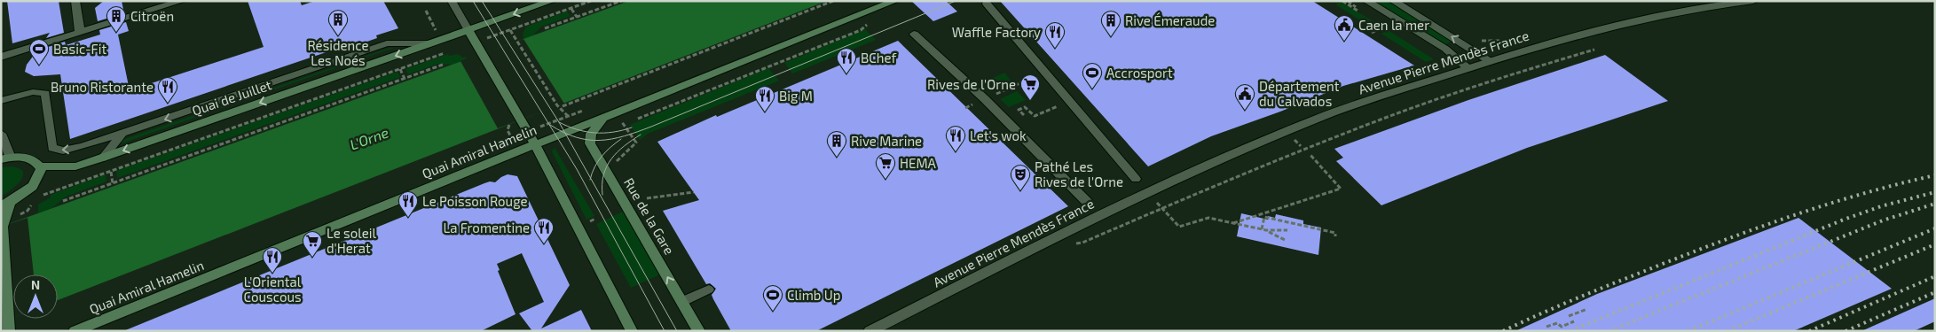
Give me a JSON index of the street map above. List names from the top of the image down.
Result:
{
  "streets": {
    "main road": ["Quai de Juillet", "Quai Amiral Hamelin", "Rue de la Gare"],
    "street": ["Avenue Pierre Mendès France"]
  },
  "crossings": [
    ["Quai Amiral Hamelin", "Rue de la Gare"]
  ],
  "one_way": ["Quai de Juillet"],
  "water": ["L'Orne"],
  "places": {
    "building": [
      "Citroën",
      "Résidence Les Noés",
      "Rive Émeraude",
      "Rive Marine"
    ],
    "public building": ["Caen la mer", "Département du Calvados"],
    "restaurant": [
      "Waffle Factory",
      "BChef",
      "Bruno Ristorante",
      "Big M",
      "Let's wok",
      "Le Poisson Rouge",
      "La Fromentine",
      "L'Oriental Couscous"
    ],
    "sports": ["Basic-Fit", "Accrosport", "Climb Up"],
    "supermarket": ["Rives de l'Orne", "HEMA", "Le soleil d'Herat"],
    "theatre": ["Pathé Les Rives de l'Orne"]
  },
  "north": "top"
}
